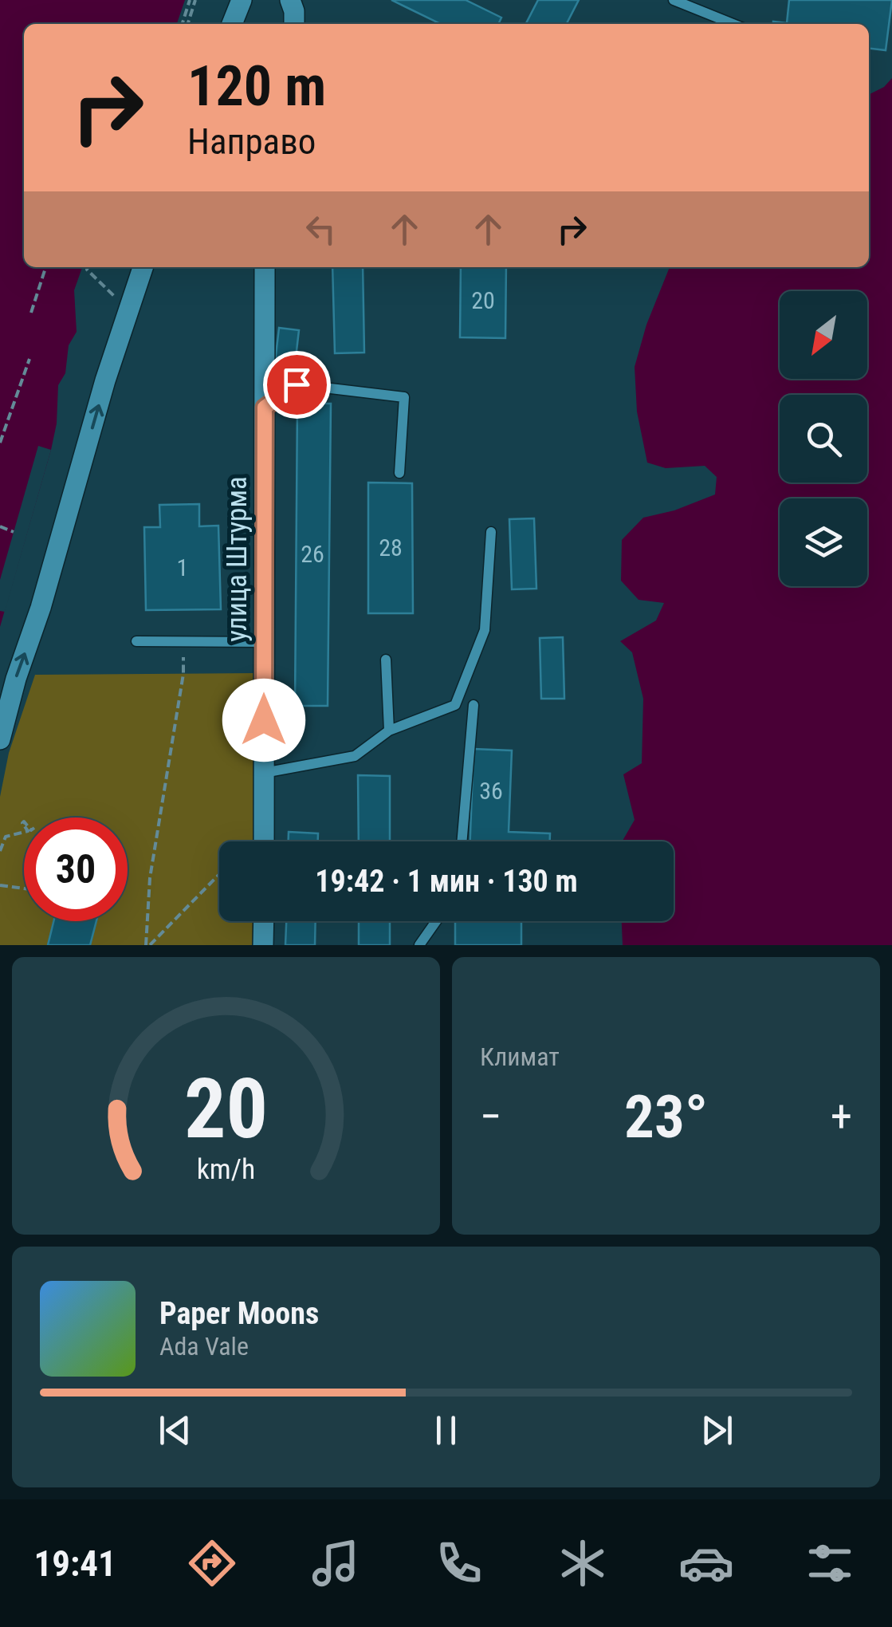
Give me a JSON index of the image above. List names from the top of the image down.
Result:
{
  "streets": {
    "street": ["улица Штурма"]
  },
  "house_numbers": [
    "20",
    "28",
    "26",
    "1",
    "36"
  ],
  "north": "bottom left",
  "page": {
    "turn": ["120 m", "Направо"],
    "limit": "30",
    "trip": "19:42 · 1 мин · 130 m",
    "tile": "Климат",
    "heat": ["−", "23°", "+"],
    "song": ["Paper Moons", "Ada Vale"],
    "tabs": "19:41",
    "gauge": ["20", "km/h"]
  }
}
